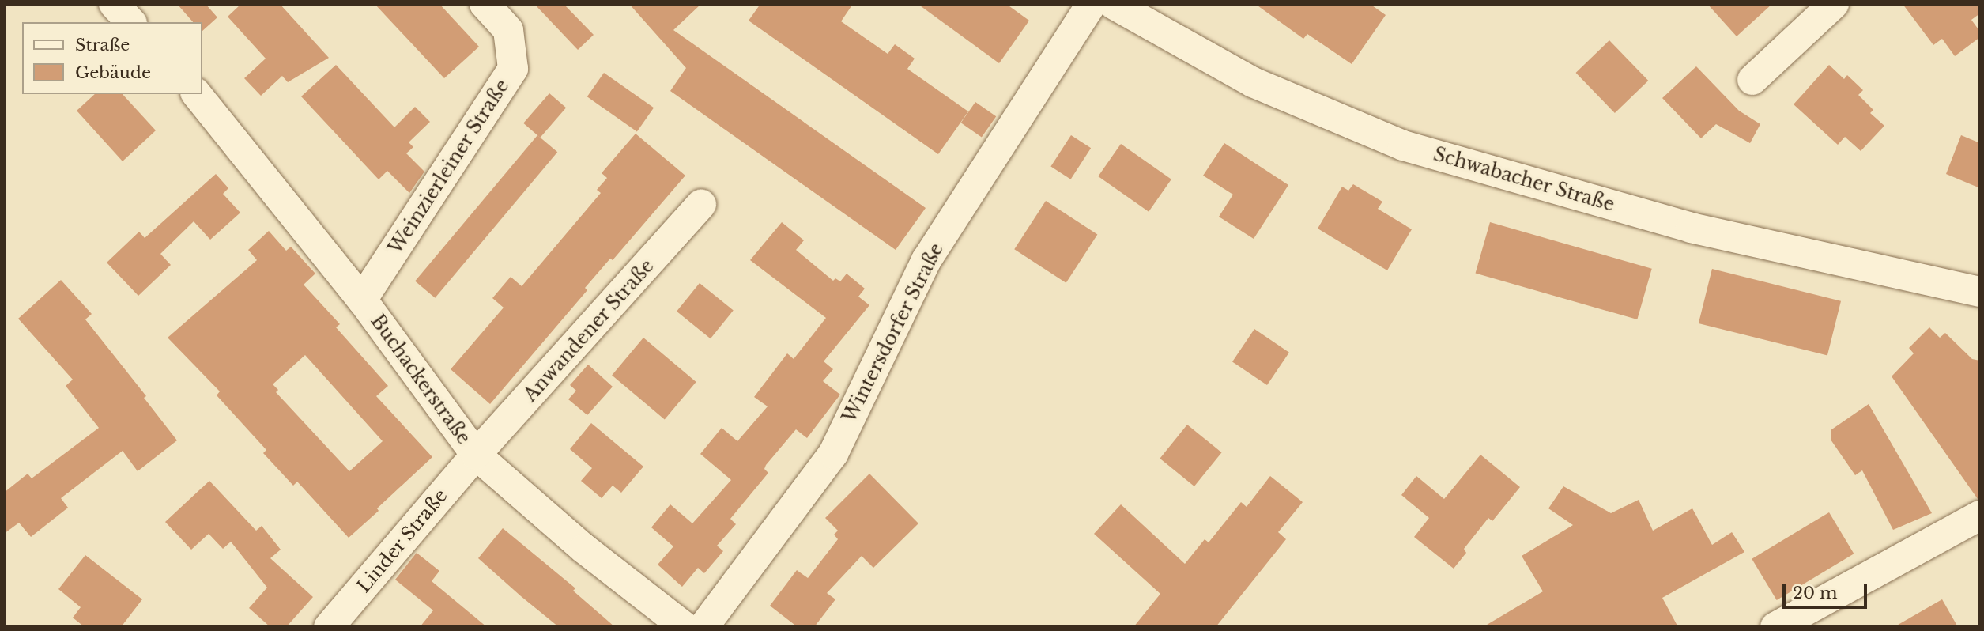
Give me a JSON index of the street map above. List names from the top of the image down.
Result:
{
  "streets": {
    "street": [
      "Weinzierleiner Straße",
      "Schwabacher Straße",
      "Anwandener Straße",
      "Wintersdorfer Straße",
      "Buchackerstraße",
      "Linder Straße"
    ]
  },
  "crossings": [
    ["Weinzierleiner Straße", "Buchackerstraße"],
    ["Anwandener Straße", "Buchackerstraße"],
    ["Anwandener Straße", "Linder Straße"],
    ["Buchackerstraße", "Linder Straße"]
  ],
  "legend": ["Straße", "Gebäude"],
  "scale_bar": "20 m"
}
